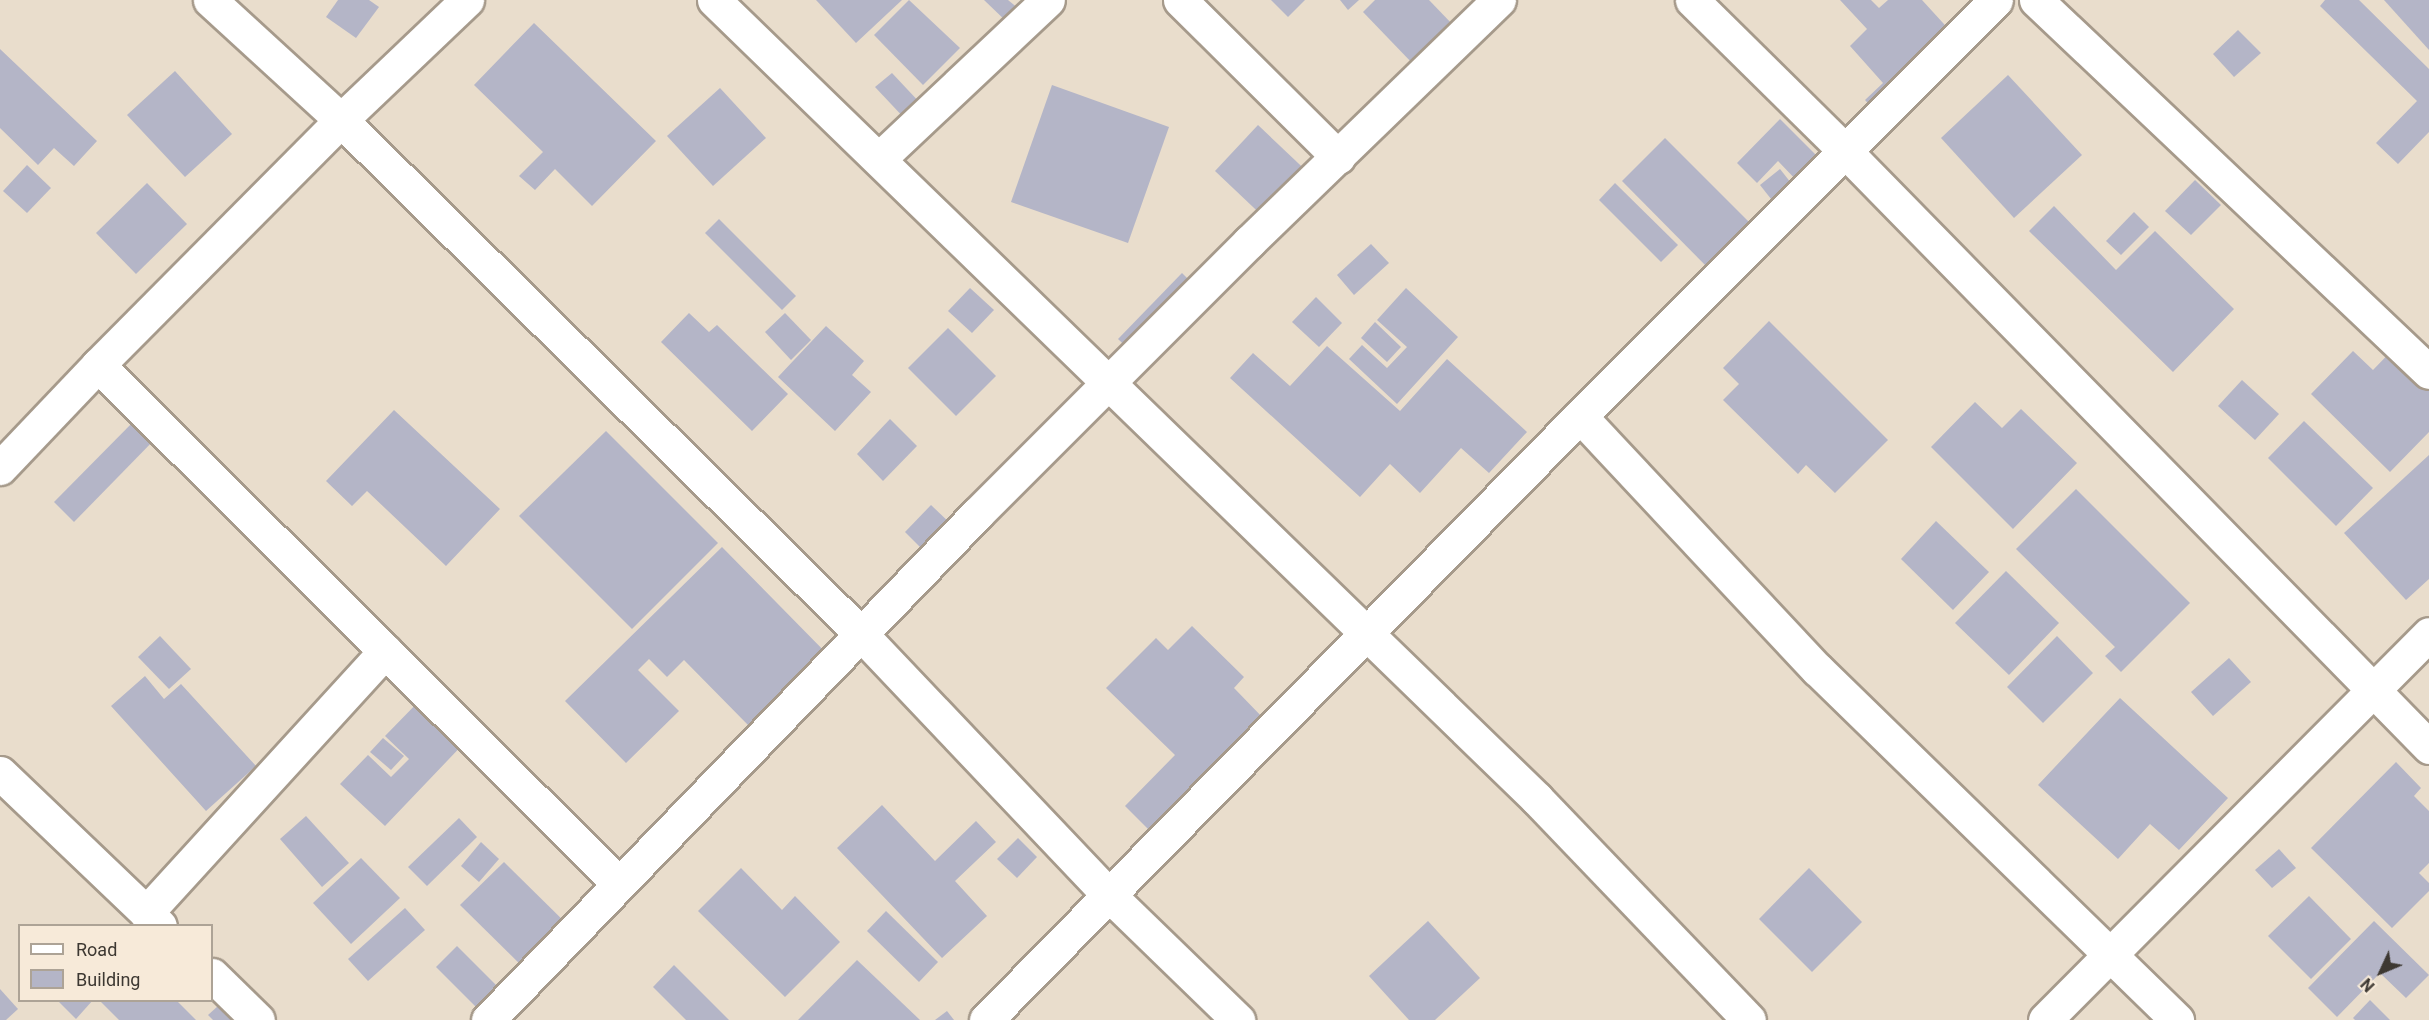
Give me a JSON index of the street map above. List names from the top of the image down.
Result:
{
  "legend": ["Road", "Building"],
  "north": "bottom left"
}
